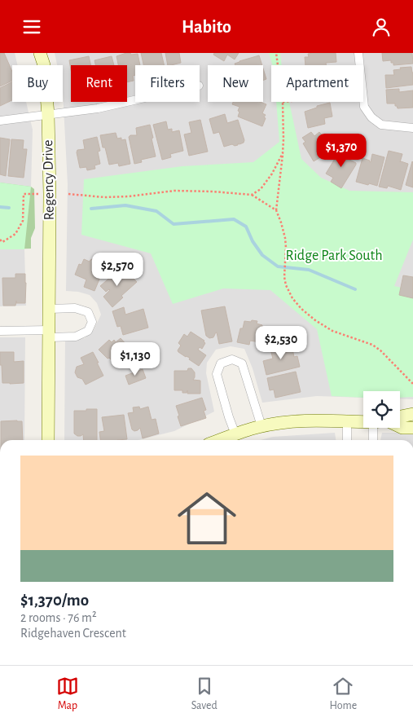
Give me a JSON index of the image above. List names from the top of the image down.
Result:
{
  "streets": {
    "street": ["Regency Drive"]
  },
  "parks": ["Ridge Park South"],
  "page": {
    "header": "Habito",
    "chip": [
      "Buy",
      "Rent",
      "Filters",
      "New",
      "Apartment"
    ],
    "price": [
      "$1,370",
      "$2,570",
      "$2,530",
      "$1,130"
    ],
    "list": [
      {
        "name": "$1,370/mo",
        "note": "2 rooms · 76 m² · Ridgehaven Crescent"
      }
    ],
    "tabs": ["Map", "Saved", "Home"]
  }
}
